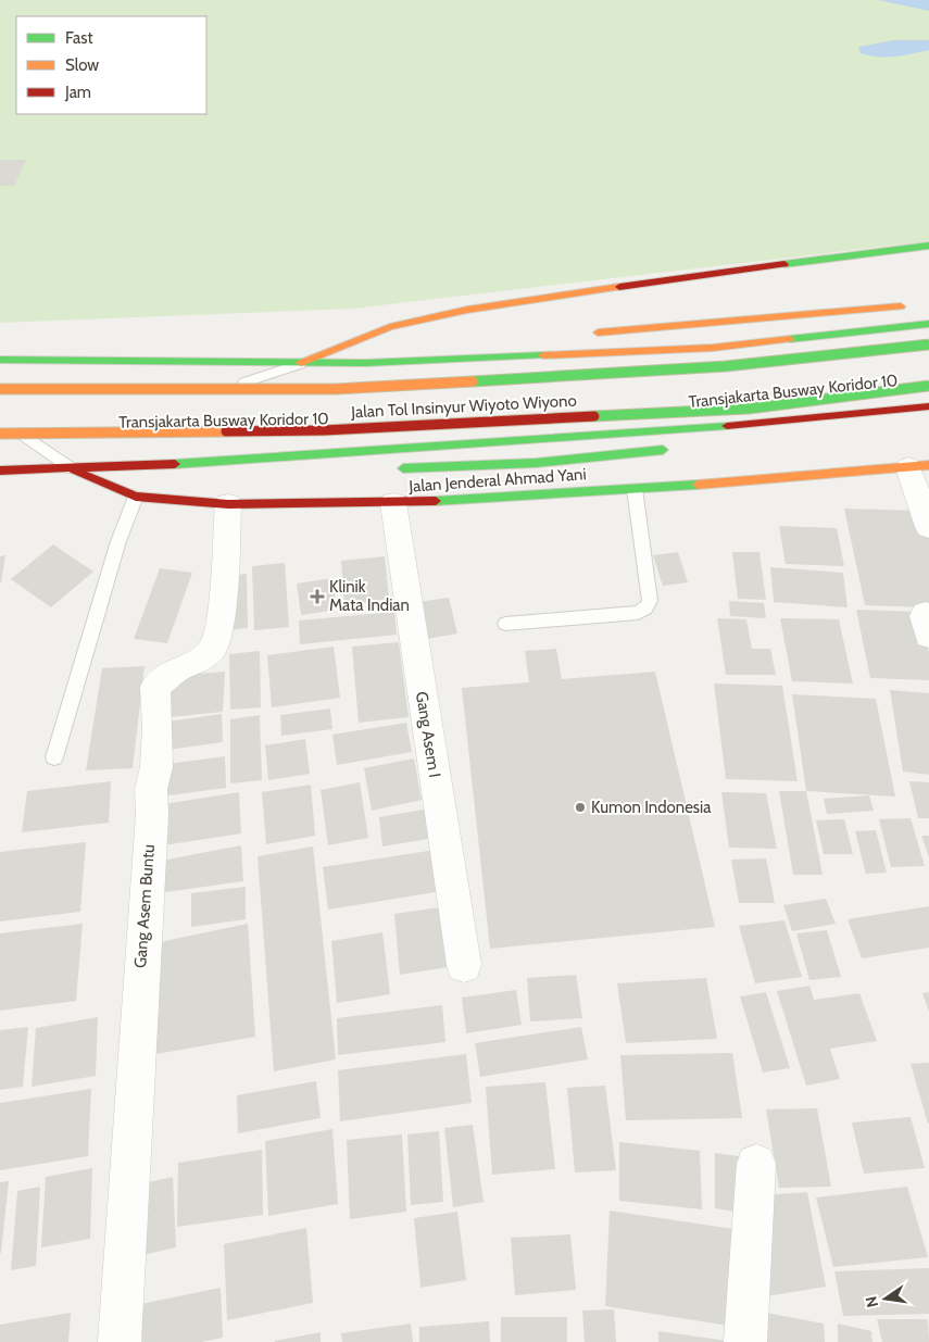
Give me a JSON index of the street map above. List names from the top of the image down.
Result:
{
  "streets": {
    "main road": ["Jalan Tol Insinyur Wiyoto Wiyono", "Jalan Jenderal Ahmad Yani"],
    "street": ["Gang Asem I", "Gang Asem Buntu"],
    "lane": ["Transjakarta Busway Koridor 10"]
  },
  "crossings": [
    ["Transjakarta Busway Koridor 10", "Jalan Tol Insinyur Wiyoto Wiyono"],
    ["Jalan Jenderal Ahmad Yani", "Gang Asem I"],
    ["Jalan Jenderal Ahmad Yani", "Gang Asem Buntu"]
  ],
  "places": {
    "health": ["Klinik Mata Indian"],
    "other": ["Kumon Indonesia"]
  },
  "legend": ["Fast", "Slow", "Jam"],
  "north": "left"
}
